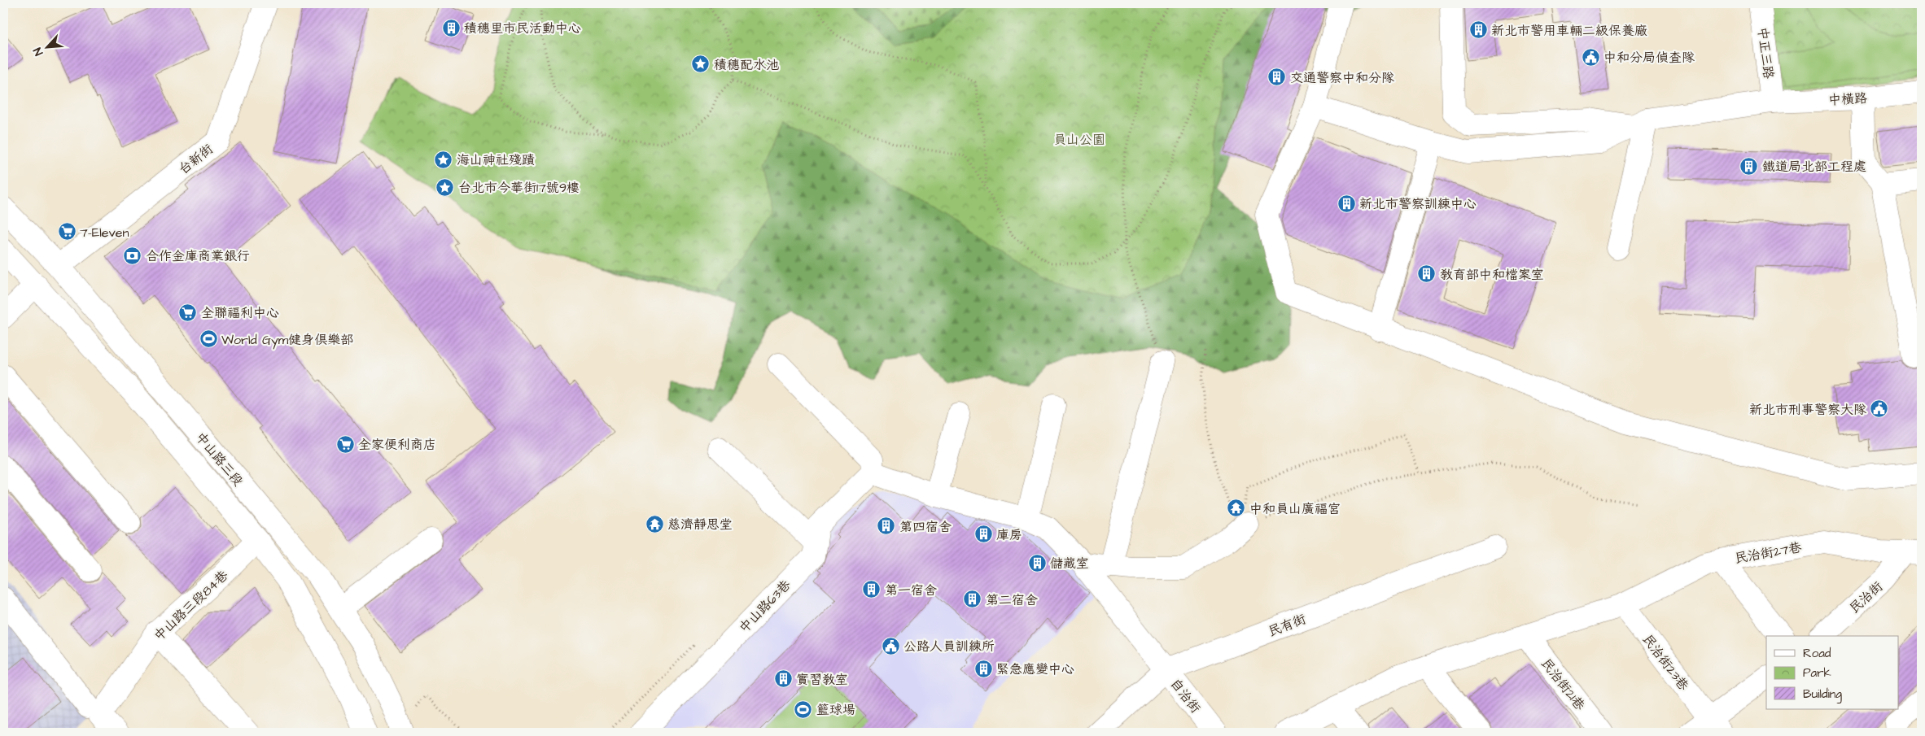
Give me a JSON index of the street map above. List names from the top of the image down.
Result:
{
  "streets": {
    "street": [
      "中正三路",
      "中橫路",
      "台新街",
      "中山路三段",
      "民治街27巷",
      "民治街",
      "中山路三段84巷",
      "中山路63巷",
      "民有街",
      "民治街23巷",
      "民治街21巷",
      "自治街"
    ]
  },
  "crossings": [
    ["中正三路", "中橫路"],
    ["台新街", "中山路三段"],
    ["中山路三段", "中山路三段84巷"],
    ["民治街27巷", "民治街"],
    ["民治街27巷", "民治街23巷"],
    ["民治街27巷", "民治街21巷"],
    ["中山路63巷", "自治街"],
    ["民有街", "自治街"]
  ],
  "parks": ["員山公園"],
  "places": {
    "building": [
      "積穗里市民活動中心",
      "新北市警用車輛二級保養廠",
      "交通警察中和分隊",
      "鐵道局北部工程處",
      "新北市警察訓練中心",
      "教育部中和檔案室",
      "第四宿舍",
      "庫房",
      "儲藏室",
      "第一宿舍",
      "第二宿舍",
      "緊急應變中心",
      "實習教室"
    ],
    "public building": ["中和分局偵查隊", "新北市刑事警察大隊", "公路人員訓練所"],
    "place": ["積穗配水池", "海山神社殘蹟", "台北市今華街17號9樓"],
    "supermarket": ["7-Eleven", "全聯福利中心", "全家便利商店"],
    "bank": ["合作金庫商業銀行"],
    "sports": ["World Gym健身俱樂部", "籃球場"],
    "temple": ["中和員山廣福宮", "慈濟靜思堂"]
  },
  "legend": ["Road", "Park", "Building"],
  "north": "bottom left"
}
